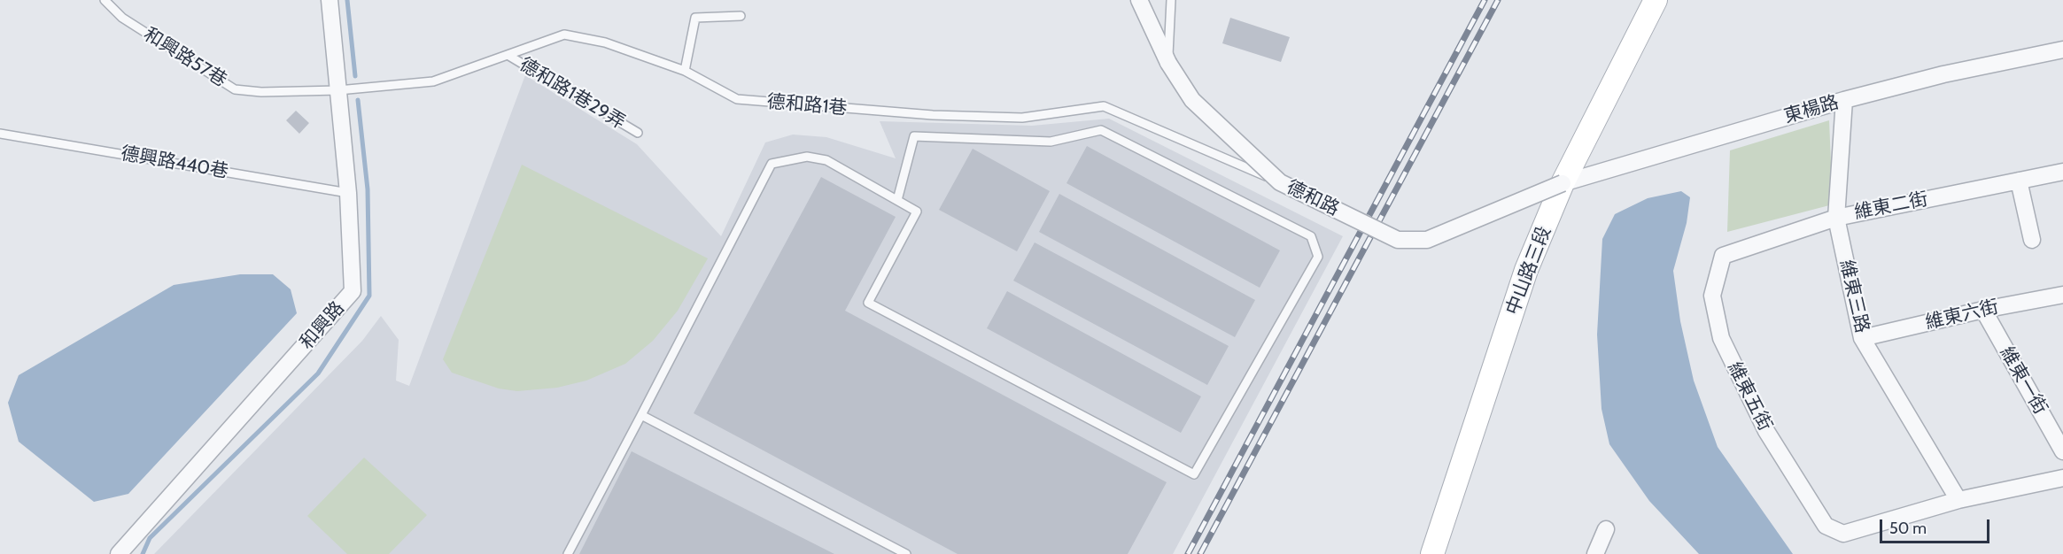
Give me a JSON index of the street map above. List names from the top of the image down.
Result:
{
  "streets": {
    "street": [
      "東楊路",
      "德和路",
      "維東二街",
      "中山路三段",
      "維東三路",
      "維東六街",
      "和興路",
      "維東一街",
      "維東五街"
    ],
    "lane": [
      "和興路57巷",
      "德和路1巷29弄",
      "德和路1巷",
      "德興路440巷"
    ]
  },
  "crossings": [
    ["和興路57巷", "德和路1巷"],
    ["和興路57巷", "和興路"],
    ["德和路1巷29弄", "德和路1巷"],
    ["德和路1巷", "德和路"],
    ["德和路1巷", "和興路"],
    ["東楊路", "德和路"],
    ["東楊路", "中山路三段"],
    ["東楊路", "維東三路"],
    ["德興路440巷", "和興路"],
    ["德和路", "中山路三段"],
    ["維東二街", "維東三路"],
    ["維東二街", "維東五街"],
    ["維東三路", "維東六街"],
    ["維東三路", "維東五街"],
    ["維東六街", "維東一街"]
  ],
  "scale_bar": "50 m"
}
